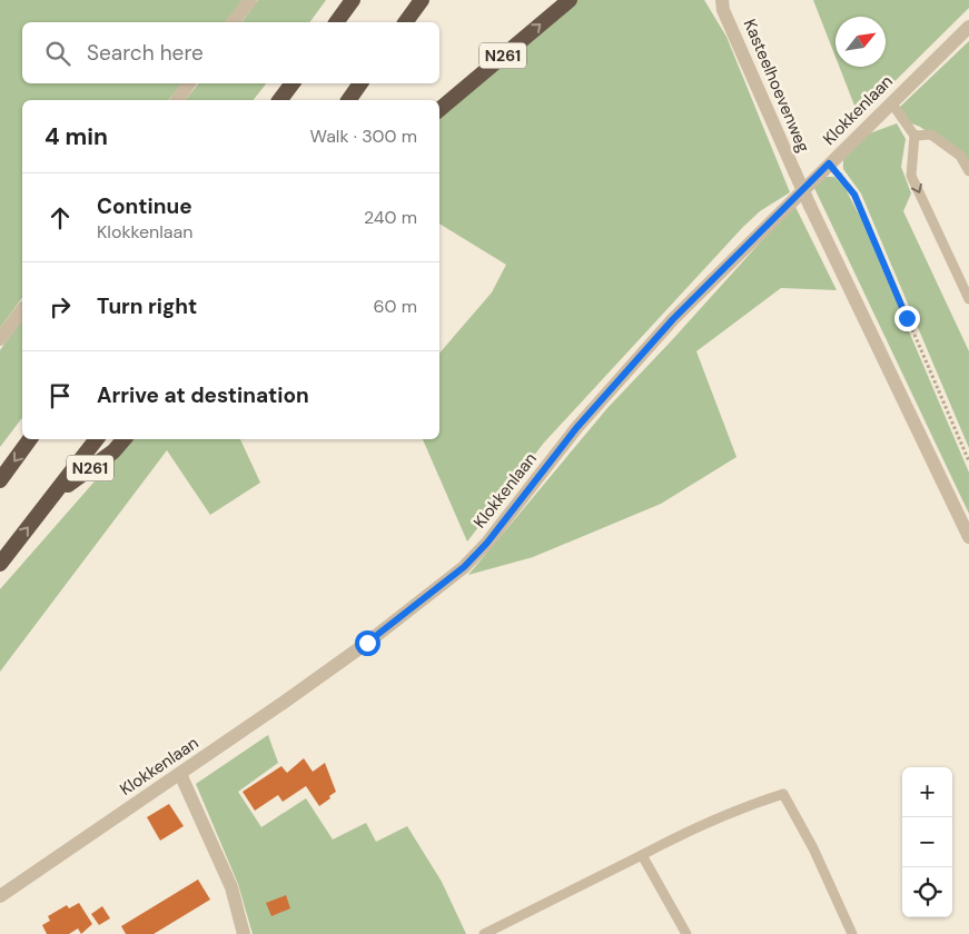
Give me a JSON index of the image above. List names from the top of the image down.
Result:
{
  "streets": {
    "highway": ["N261"],
    "street": ["Kasteelhoevenweg", "Klokkenlaan"]
  },
  "north": "top right",
  "page": {
    "search": "Search here",
    "heading": ["4 min", "Walk · 300 m"],
    "list": [
      ["Continue", "Klokkenlaan", "240 m"],
      ["Turn right", "60 m"],
      "Arrive at destination"
    ],
    "map_buttons": ["+", "−"]
  }
}
